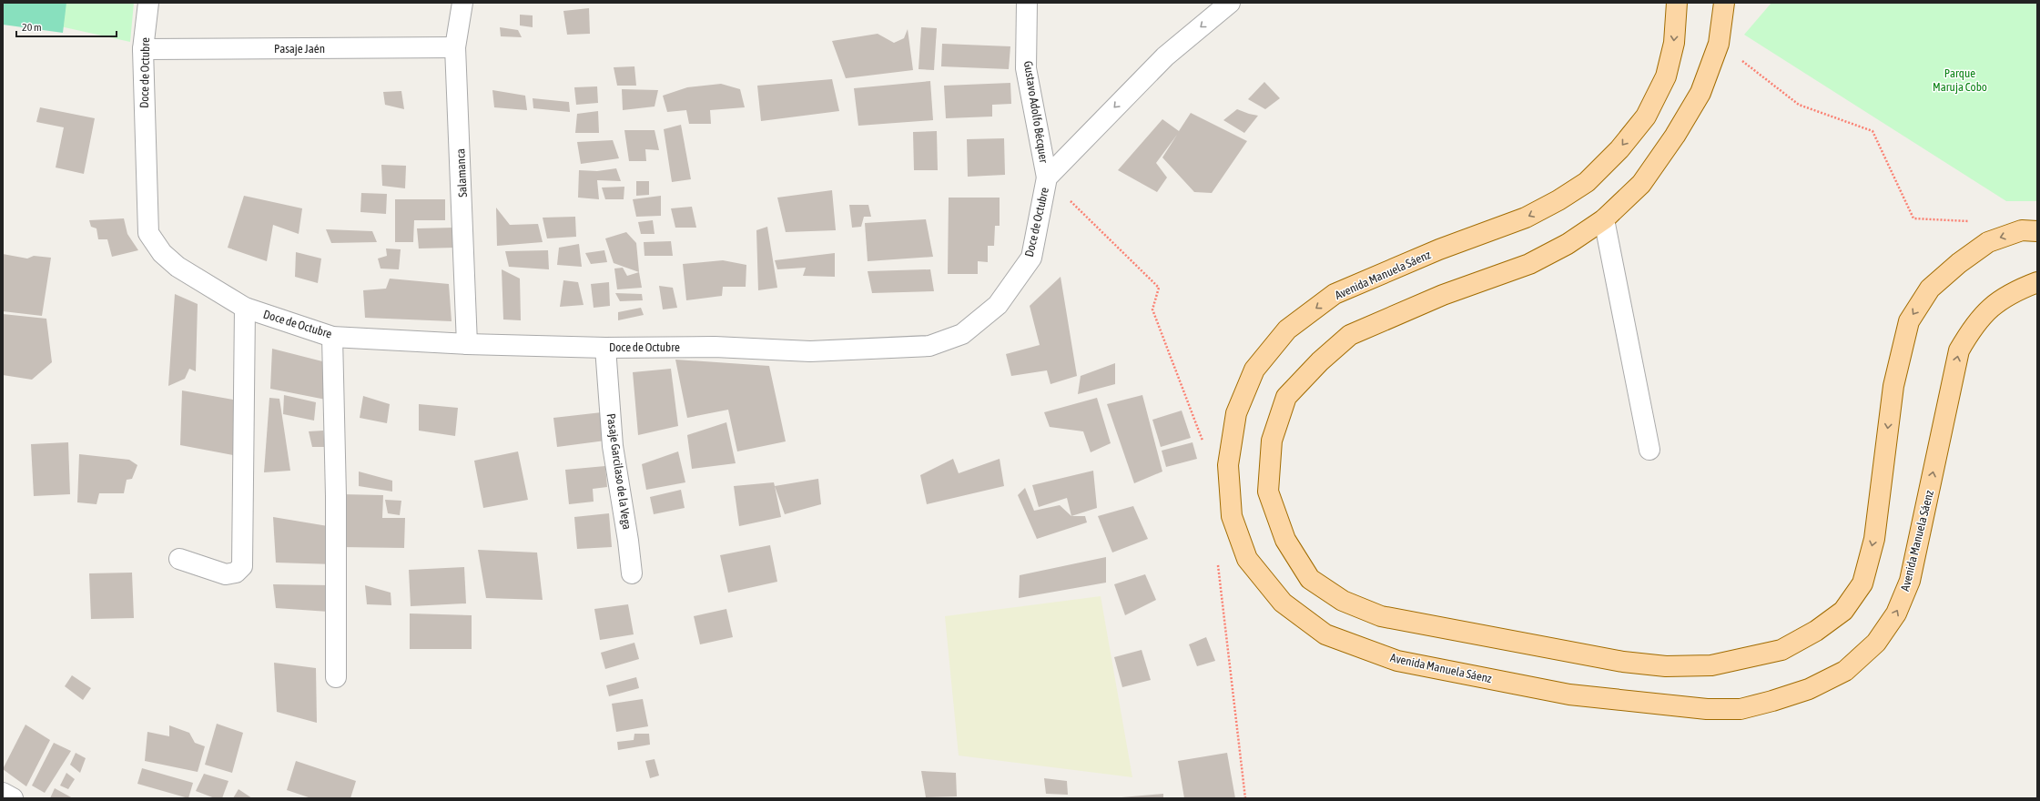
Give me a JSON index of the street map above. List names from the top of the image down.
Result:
{
  "streets": {
    "main road": ["Avenida Manuela Sáenz"],
    "street": [
      "Pasaje Jaén",
      "Doce de Octubre",
      "Gustavo Adolfo Bécquer",
      "Salamanca",
      "Pasaje Garcilaso de la Vega"
    ]
  },
  "crossings": [
    ["Pasaje Jaén", "Doce de Octubre"],
    ["Pasaje Jaén", "Salamanca"],
    ["Doce de Octubre", "Gustavo Adolfo Bécquer"],
    ["Doce de Octubre", "Salamanca"],
    ["Doce de Octubre", "Pasaje Garcilaso de la Vega"]
  ],
  "parks": ["Parque Maruja Cobo"],
  "scale_bar": "20 m"
}
